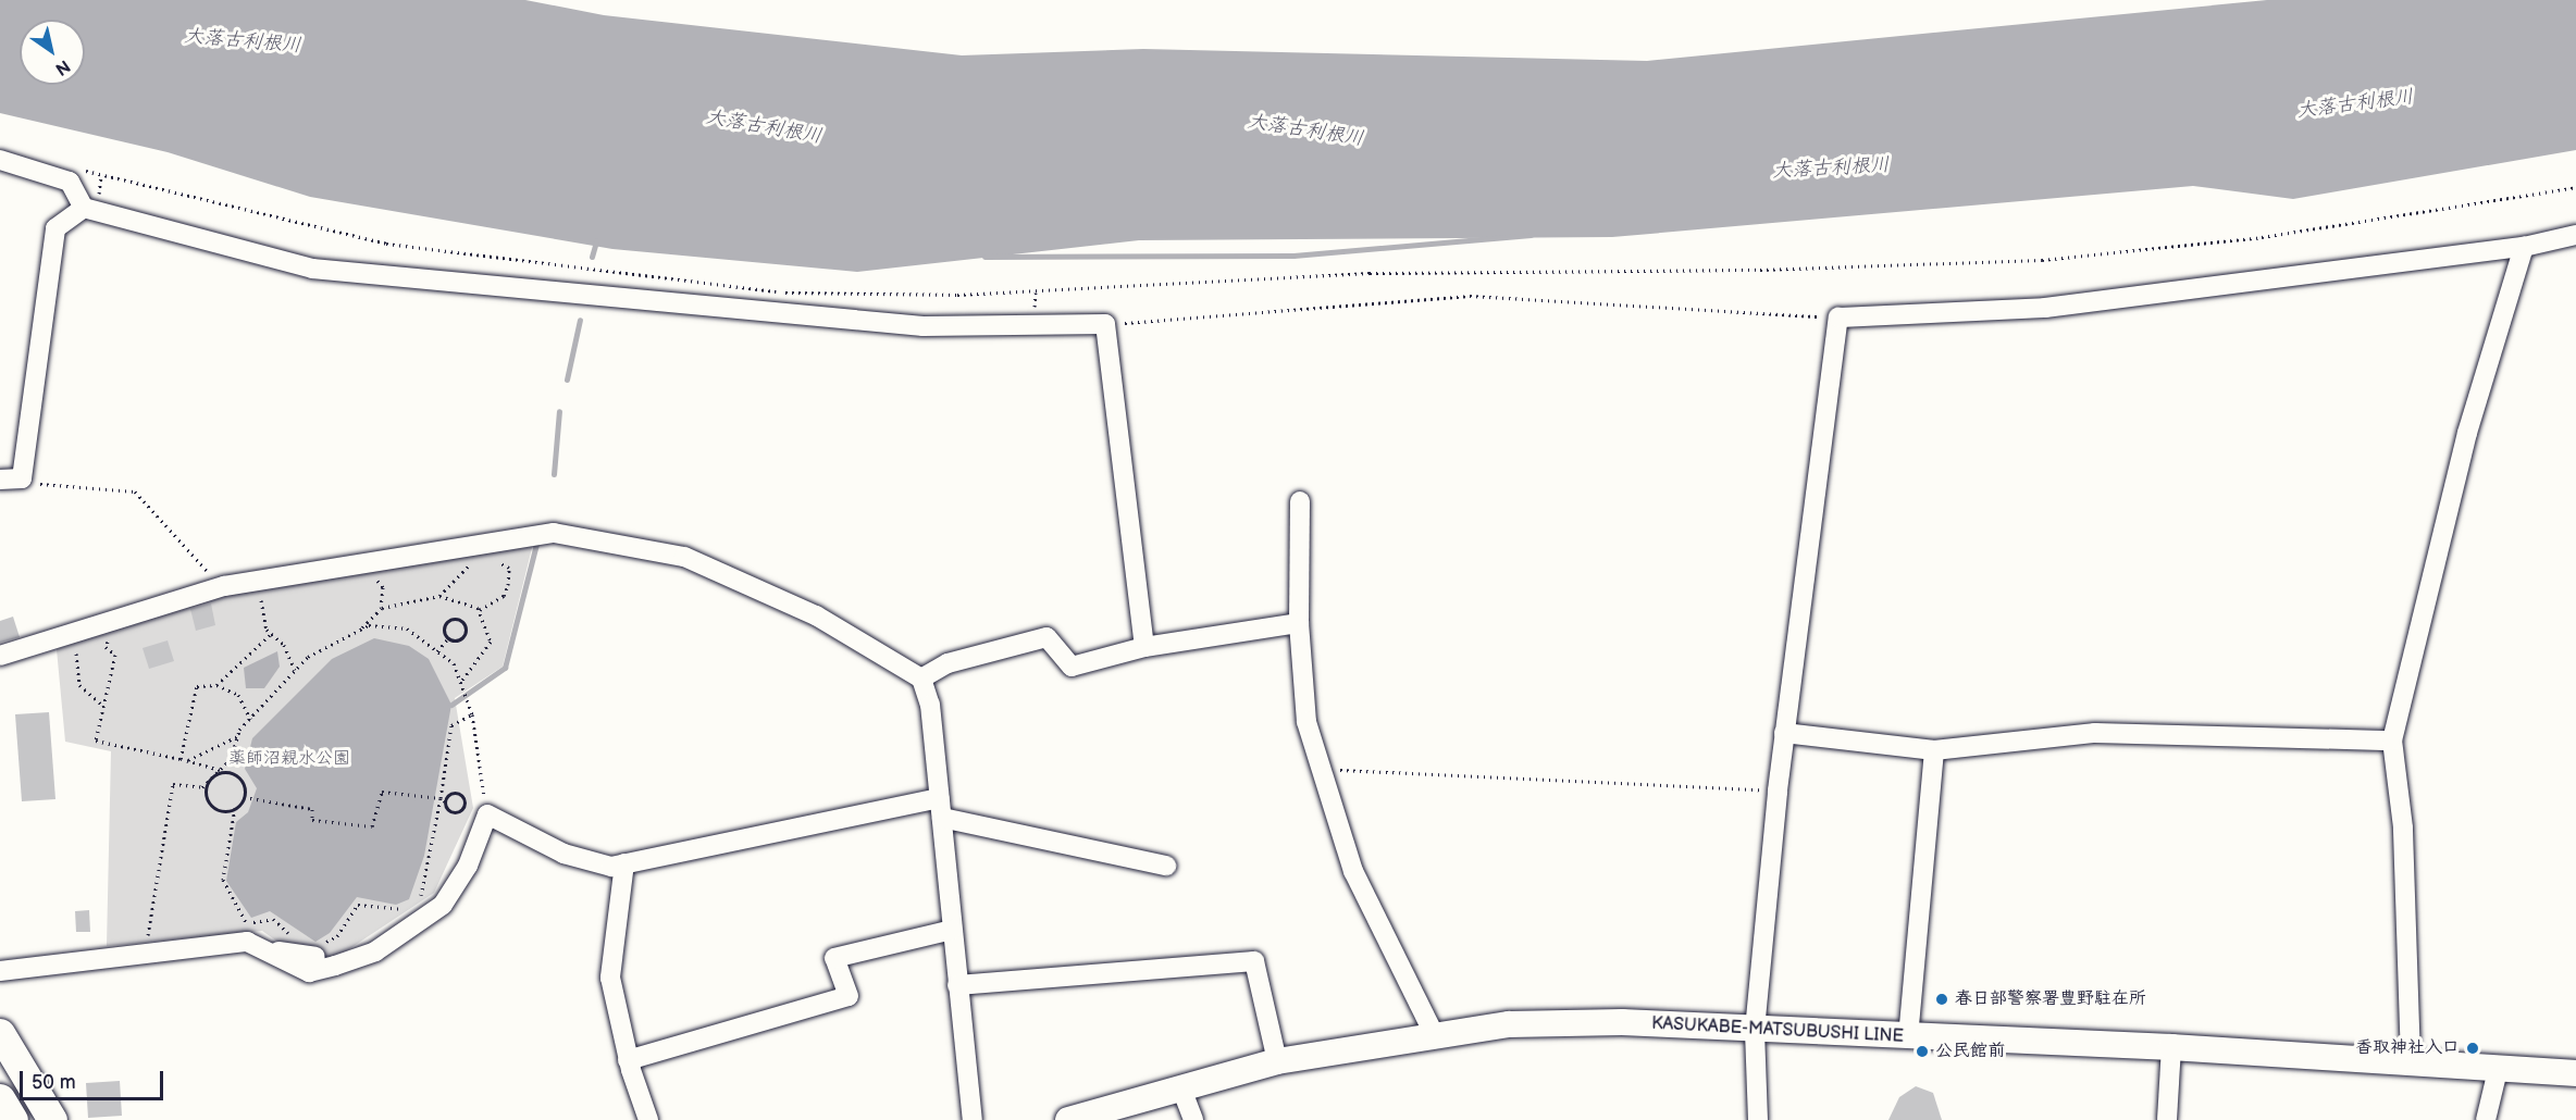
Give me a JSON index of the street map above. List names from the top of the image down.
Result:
{
  "streets": {
    "main road": ["KASUKABE-MATSUBUSHI LINE"]
  },
  "water": ["大落古利根川"],
  "parks": ["薬師沼親水公園"],
  "places": ["春日部警察署豊野駐在所", "香取神社入口", "公民館前"],
  "scale_bar": "50 m",
  "north": "bottom right"
}
